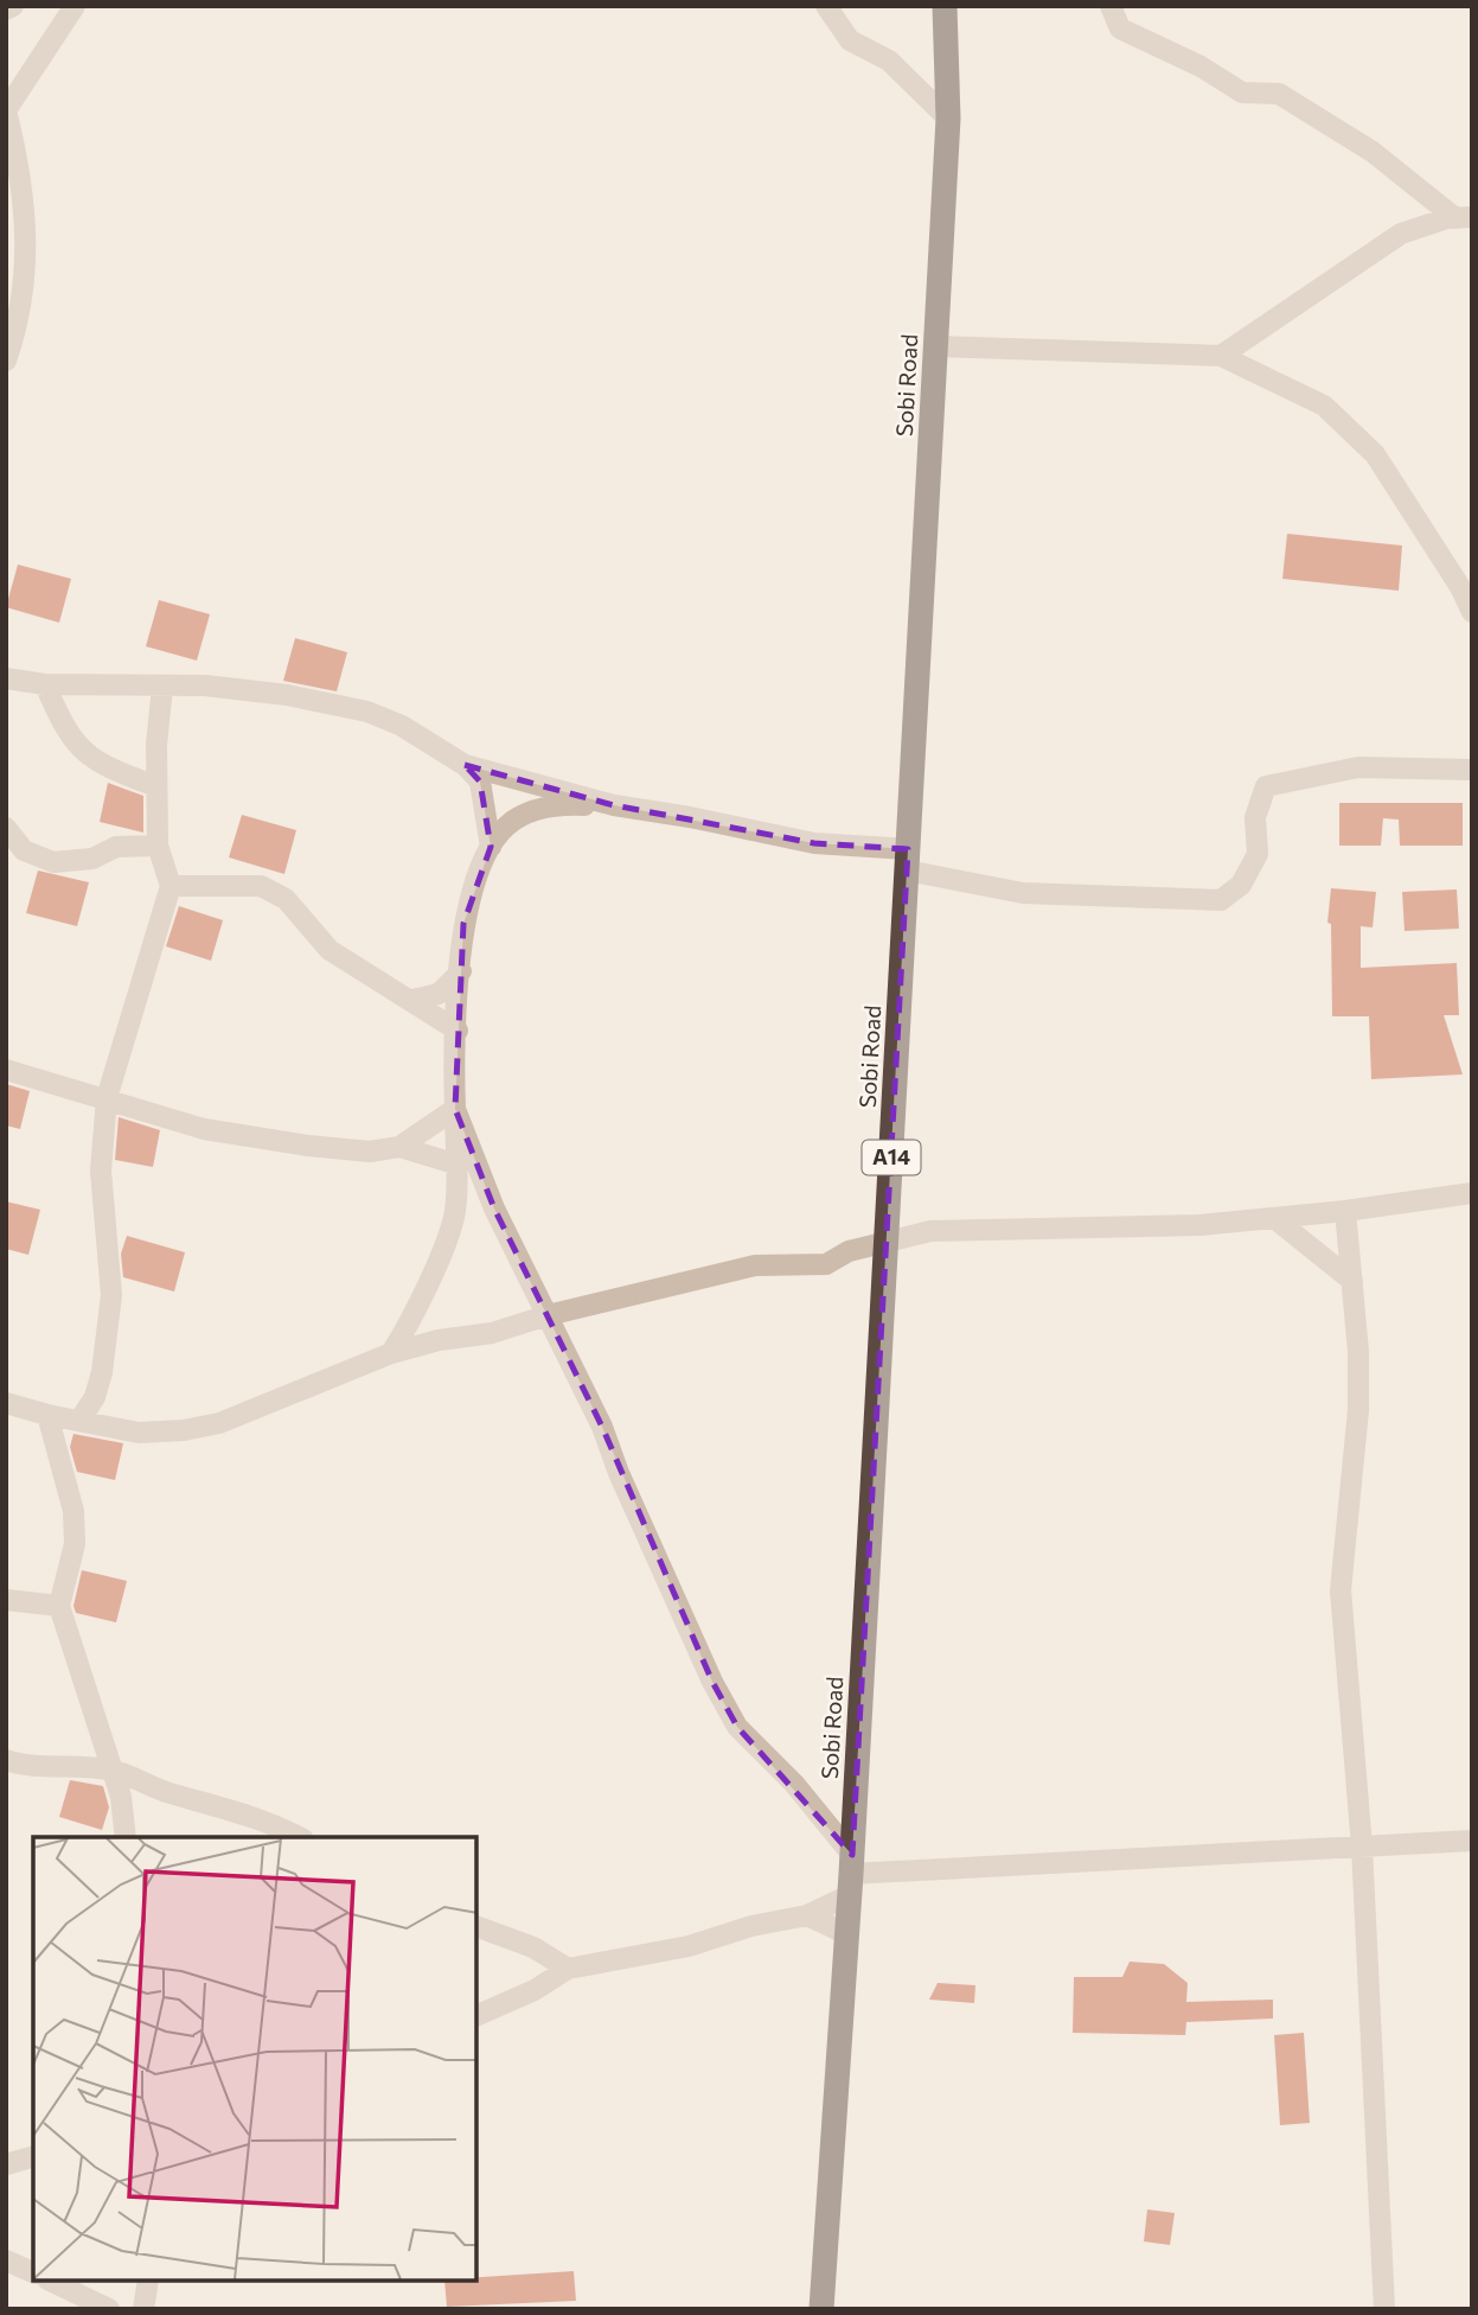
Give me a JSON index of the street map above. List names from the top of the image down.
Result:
{
  "streets": {
    "highway": ["Sobi Road", "A14"]
  }
}
